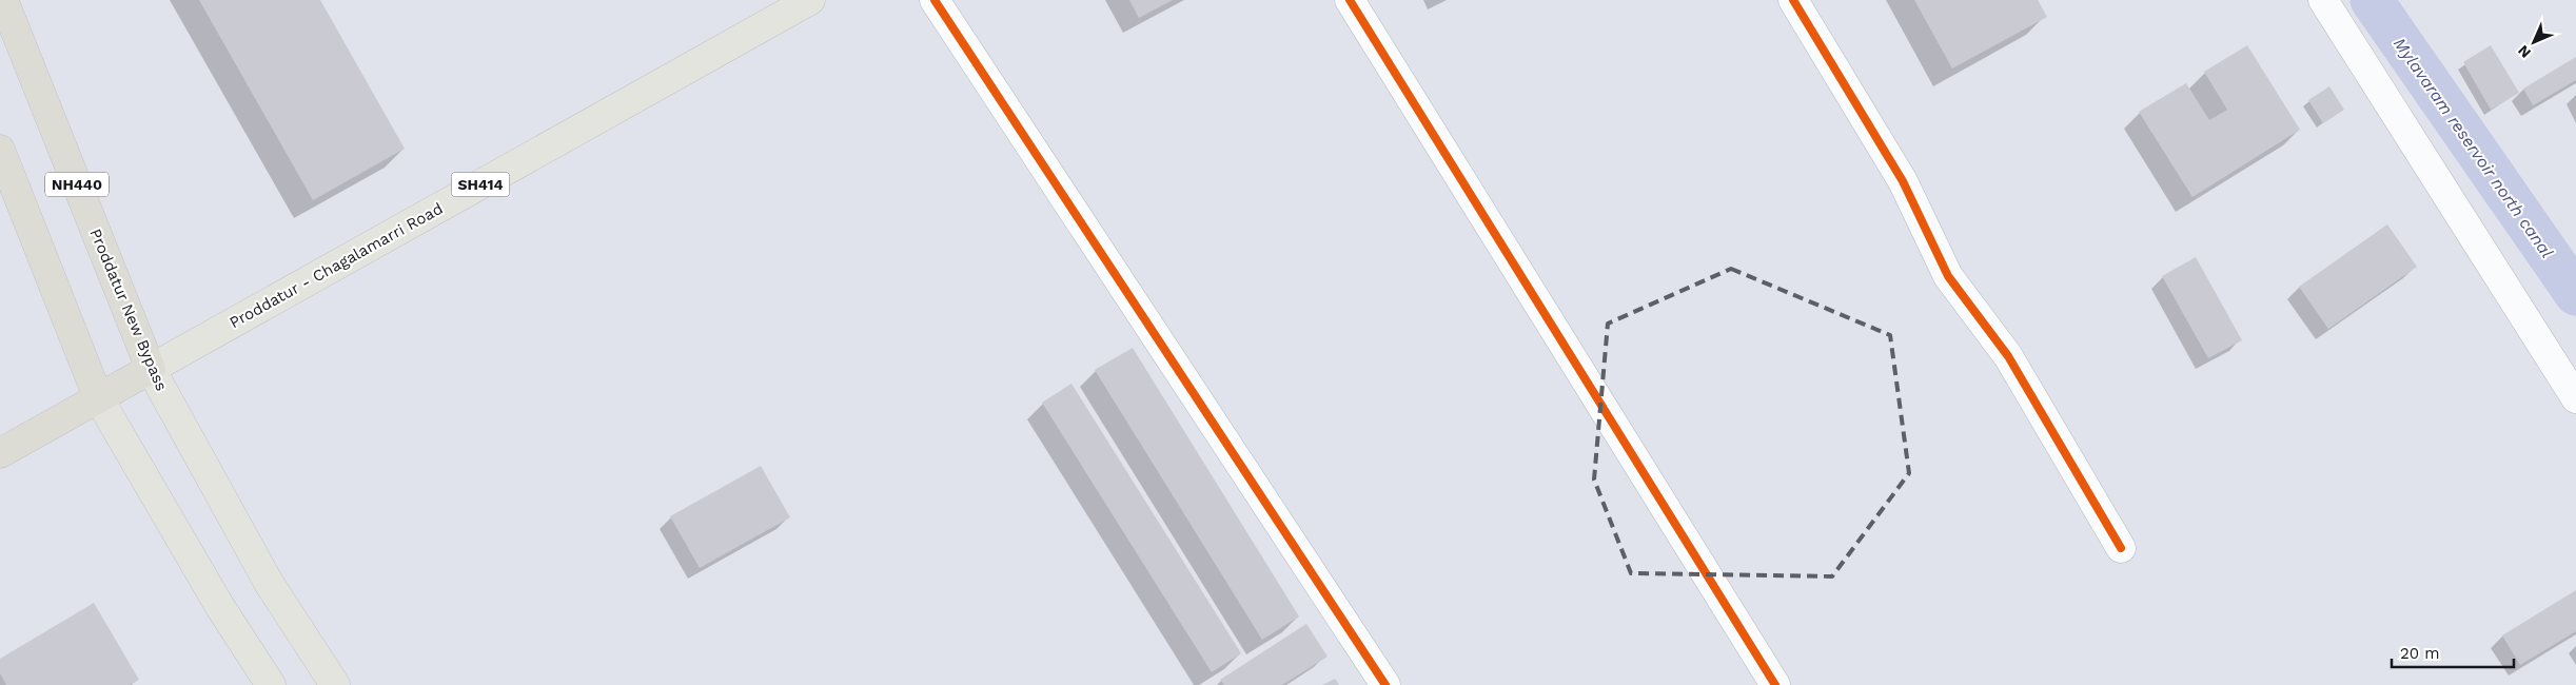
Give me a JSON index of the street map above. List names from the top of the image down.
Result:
{
  "streets": {
    "highway": ["NH440", "Proddatur - Chagalamarri Road", "Proddatur New Bypass"],
    "main road": ["SH414"]
  },
  "crossings": [
    ["Proddatur - Chagalamarri Road", "Proddatur New Bypass"]
  ],
  "water": ["Mylavaram reservoir north canal"],
  "scale_bar": "20 m",
  "north": "bottom left"
}
